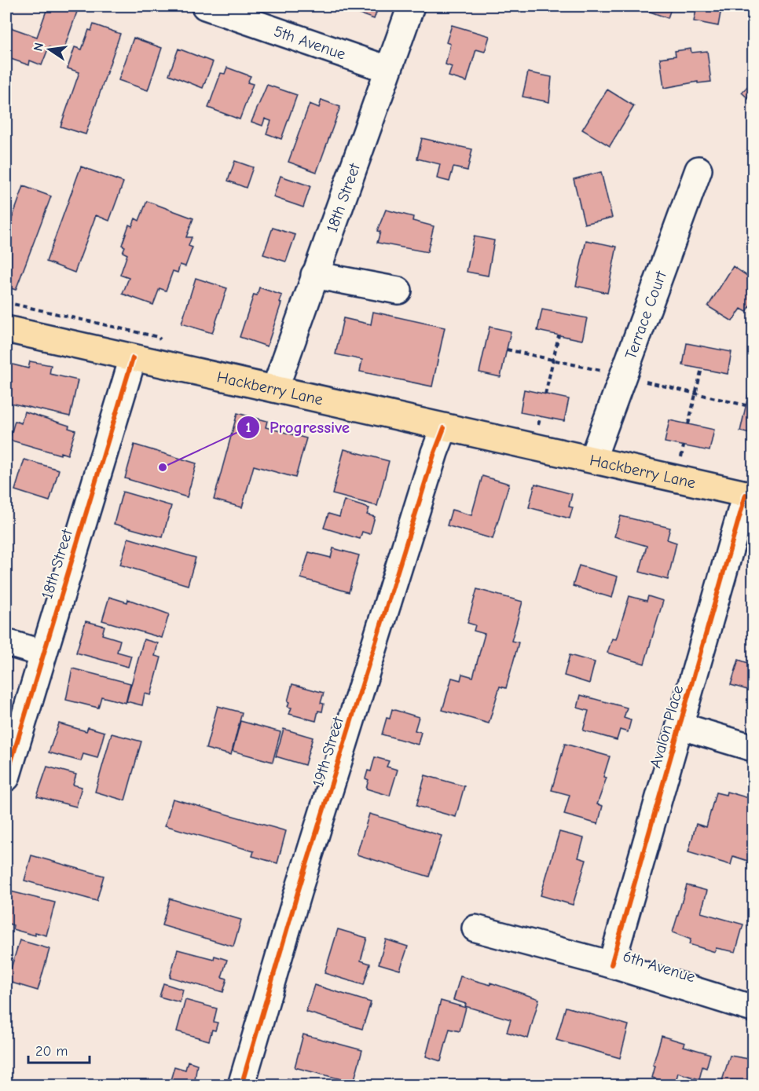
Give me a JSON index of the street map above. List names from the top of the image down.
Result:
{
  "streets": {
    "main road": ["Hackberry Lane"],
    "street": [
      "5th Avenue",
      "18th Street",
      "Terrace Court",
      "Avalon Place",
      "19th Street",
      "6th Avenue"
    ]
  },
  "crossings": [
    ["5th Avenue", "18th Street"],
    ["18th Street", "Hackberry Lane"],
    ["Terrace Court", "Hackberry Lane"],
    ["Hackberry Lane", "Avalon Place"],
    ["Hackberry Lane", "19th Street"],
    ["Avalon Place", "6th Avenue"]
  ],
  "places": ["Progressive"],
  "scale_bar": "20 m",
  "north": "left"
}
